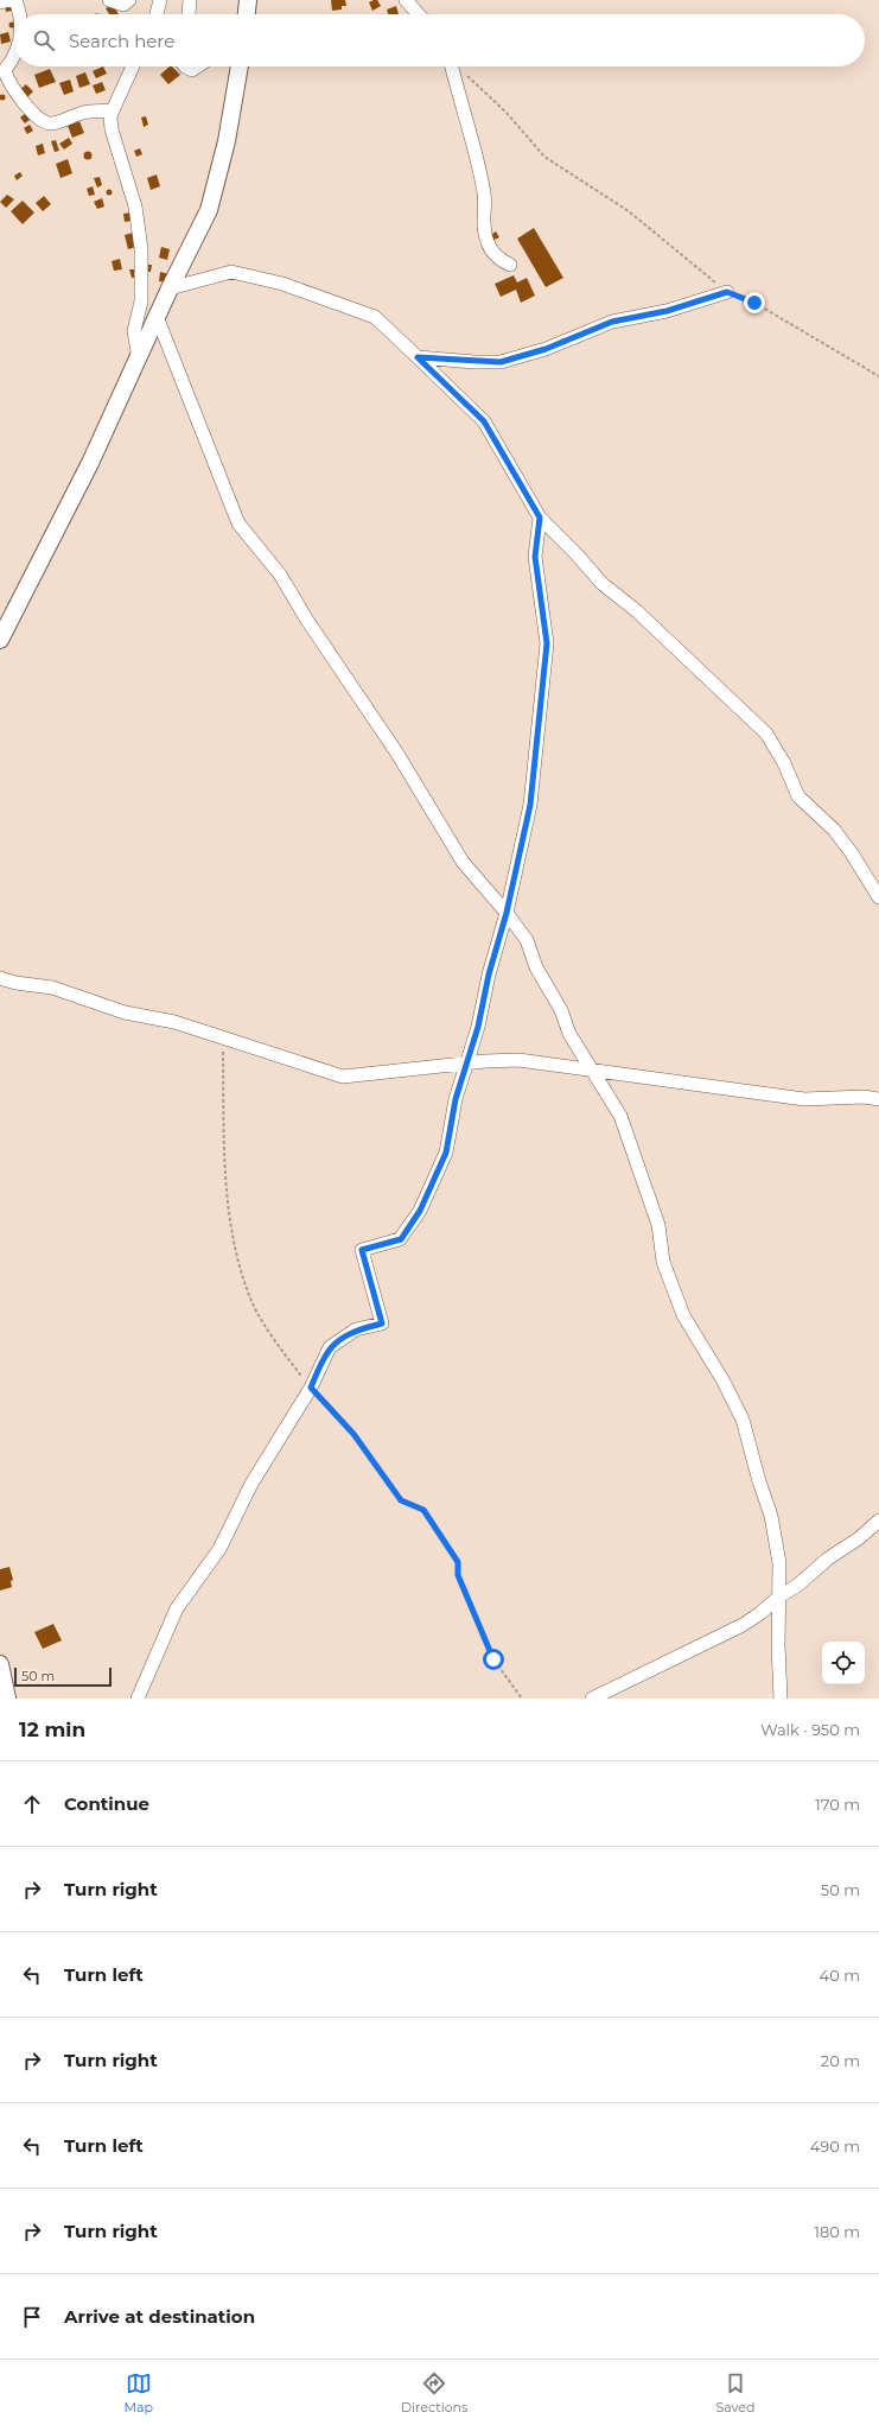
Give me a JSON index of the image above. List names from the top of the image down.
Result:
{
  "scale_bar": "50 m",
  "page": {
    "search": "Search here",
    "scale": "50 m",
    "heading": ["12 min", "Walk · 950 m"],
    "list": [
      ["Continue", "170 m"],
      ["Turn right", "50 m"],
      ["Turn left", "40 m"],
      ["Turn right", "20 m"],
      ["Turn left", "490 m"],
      ["Turn right", "180 m"],
      "Arrive at destination"
    ],
    "nav": ["Map", "Directions", "Saved"]
  }
}
